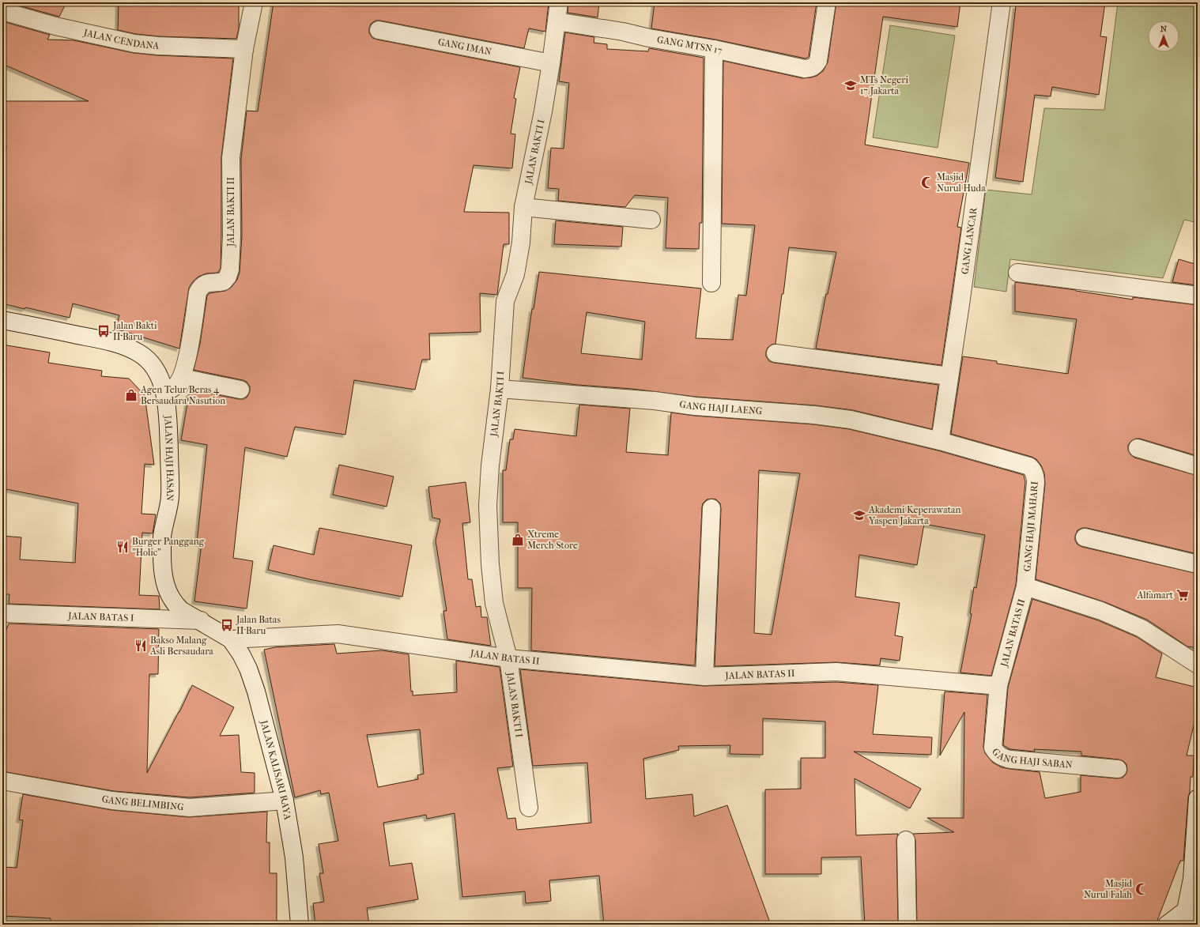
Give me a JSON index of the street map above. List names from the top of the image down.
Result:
{
  "streets": {
    "street": [
      "JALAN CENDANA",
      "GANG MTSN 17",
      "GANG IMAN",
      "JALAN BAKTI I",
      "JALAN BAKTI II",
      "GANG LANCAR",
      "GANG HAJI LAENG",
      "JALAN HAJI HASAN",
      "GANG HAJI MAHARI",
      "JALAN BATAS I",
      "JALAN BATAS II",
      "GANG HAJI SABAN",
      "JALAN KALISARI RAYA",
      "GANG BELIMBING"
    ]
  },
  "crossings": [
    ["JALAN CENDANA", "JALAN BAKTI II"],
    ["GANG MTSN 17", "JALAN BAKTI I"],
    ["GANG IMAN", "JALAN BAKTI I"],
    ["JALAN BAKTI I", "GANG HAJI LAENG"],
    ["JALAN BAKTI I", "JALAN BATAS II"],
    ["JALAN BAKTI II", "JALAN HAJI HASAN"],
    ["GANG LANCAR", "GANG HAJI LAENG"],
    ["GANG LANCAR", "GANG HAJI MAHARI"],
    ["GANG HAJI LAENG", "GANG HAJI MAHARI"],
    ["JALAN HAJI HASAN", "JALAN BATAS I"],
    ["JALAN HAJI HASAN", "JALAN KALISARI RAYA"],
    ["GANG HAJI MAHARI", "JALAN BATAS II"],
    ["JALAN BATAS II", "GANG HAJI SABAN"],
    ["JALAN BATAS II", "JALAN KALISARI RAYA"],
    ["JALAN KALISARI RAYA", "GANG BELIMBING"]
  ],
  "places": {
    "school or university": ["MTs Negeri 17 Jakarta", "Akademi Keperawatan Yaspen Jakarta"],
    "mosque": ["Masjid Nurul Huda", "Masjid Nurul Falah"],
    "bus stop": ["Jalan Bakti II Baru", "Jalan Batas II Baru"],
    "shop": ["Agen Telur/Beras 4 Bersaudara Nasution", "Xtreme Merch Store"],
    "restaurant": ["Burger Panggang \"Holic\"", "Bakso Malang Asli Bersaudara"],
    "supermarket": ["Alfamart"]
  },
  "north": "top"
}
